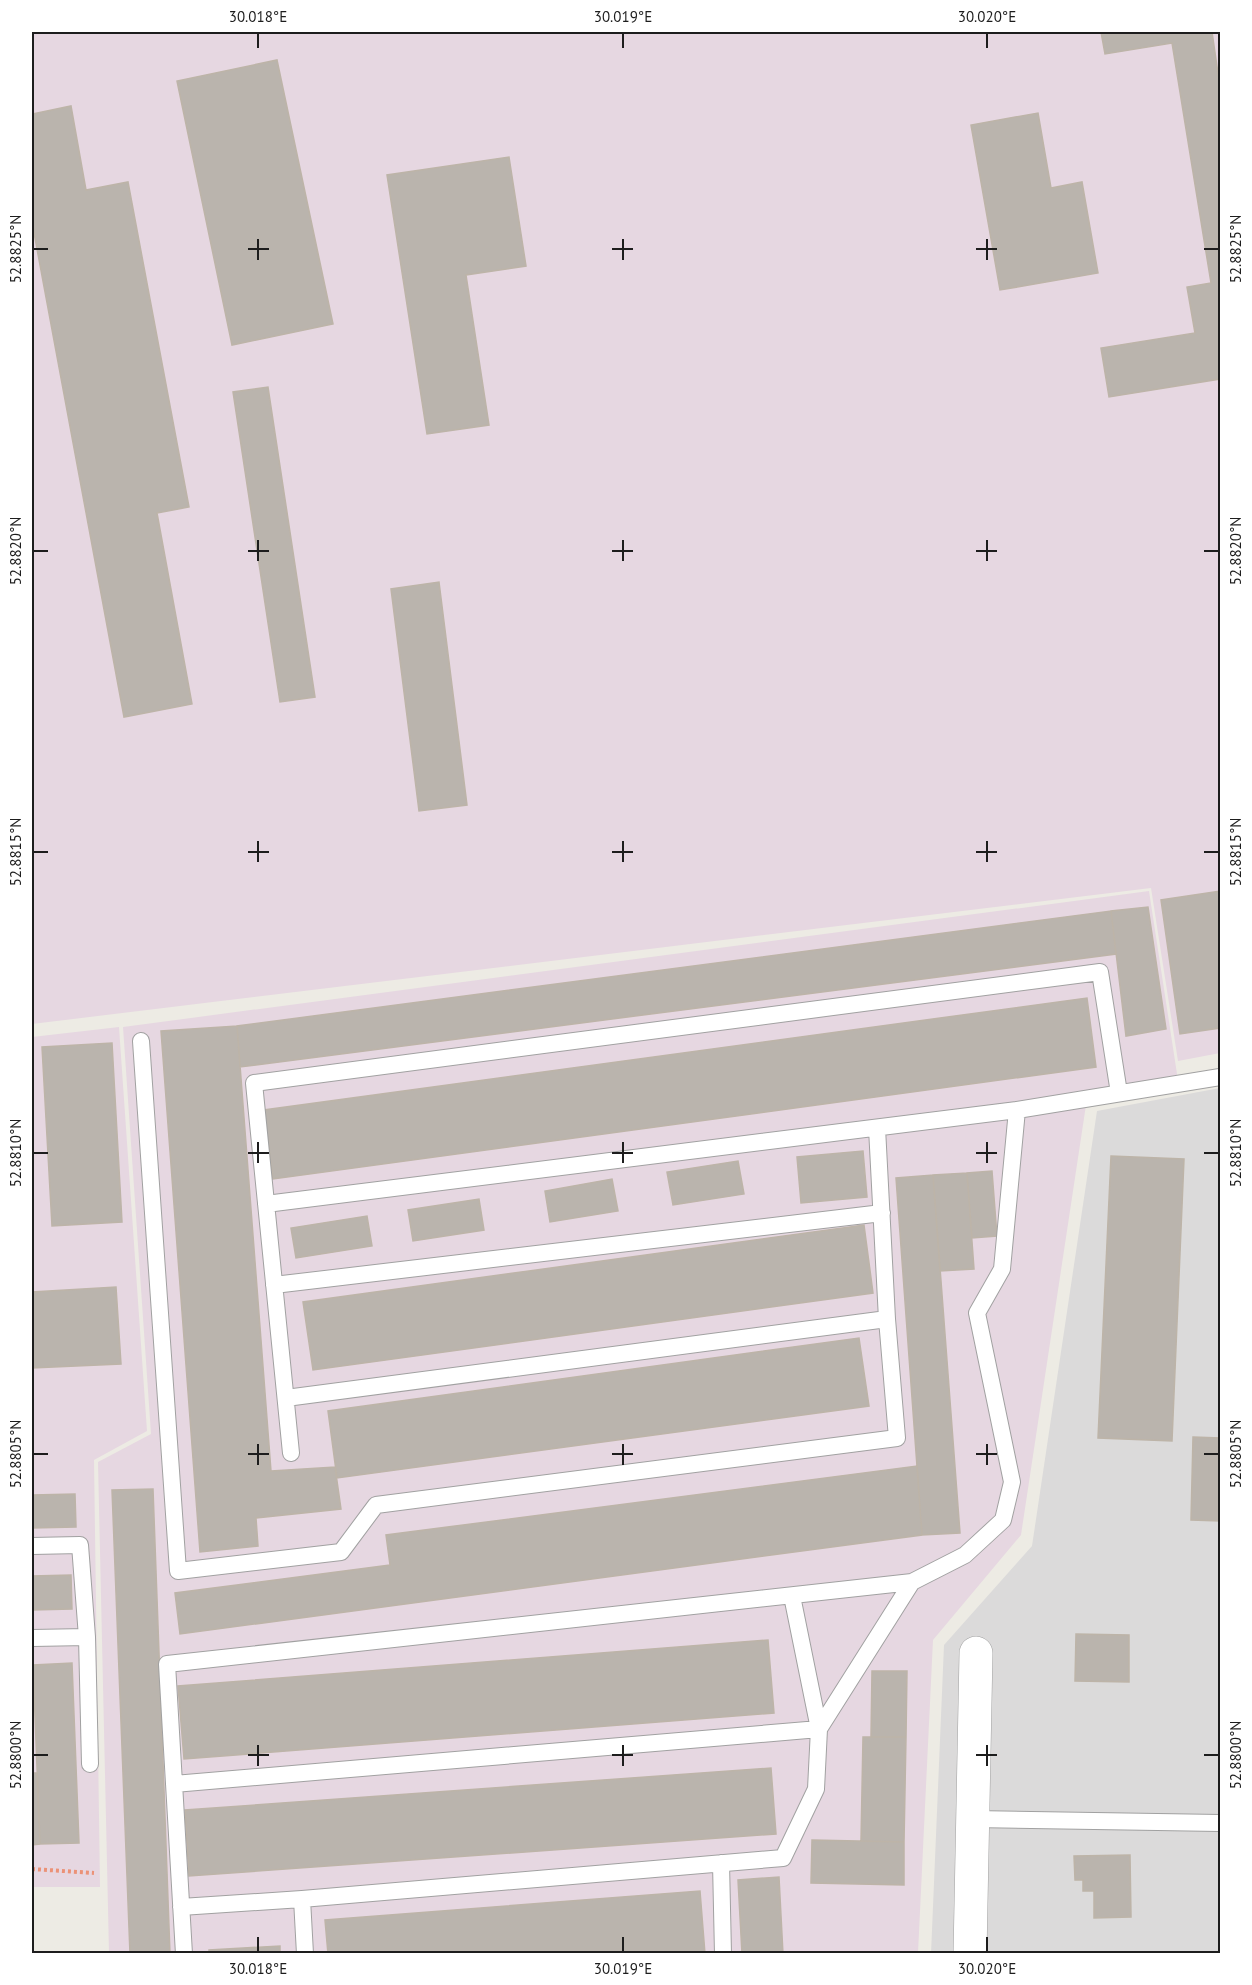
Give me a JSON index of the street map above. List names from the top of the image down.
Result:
{
  "coordinates": [
    "30.018°E",
    "30.019°E",
    "30.020°E",
    "52.8825°N",
    "52.8820°N",
    "52.8815°N",
    "52.8810°N",
    "52.8805°N",
    "52.8800°N"
  ]
}
